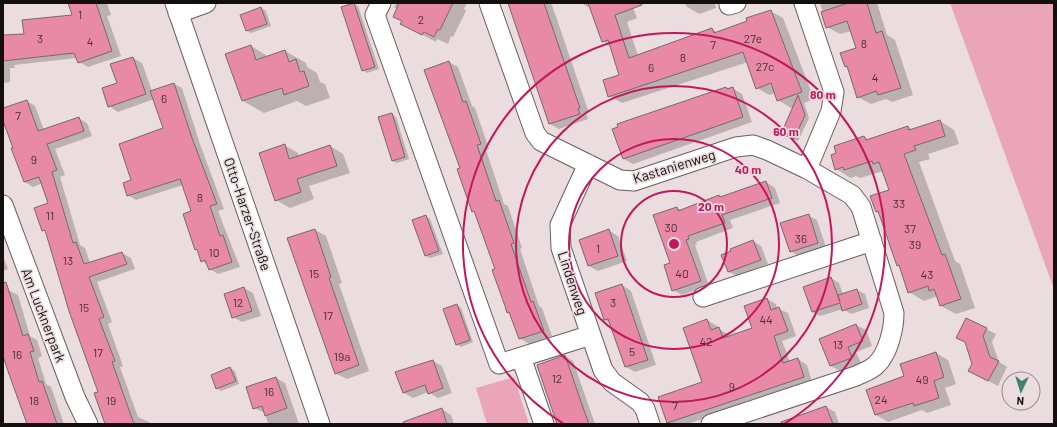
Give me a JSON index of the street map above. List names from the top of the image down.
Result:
{
  "streets": {
    "street": [
      "Kastanienweg",
      "Otto-Harzer-Straße",
      "Lindenweg",
      "Am Lucknerpark"
    ]
  },
  "crossings": [
    ["Kastanienweg", "Lindenweg"]
  ],
  "house_numbers": [
    "1",
    "2",
    "3",
    "27e",
    "4",
    "8",
    "7",
    "8",
    "27c",
    "6",
    "4",
    "6",
    "7",
    "9",
    "8",
    "33",
    "11",
    "30",
    "37",
    "36",
    "39",
    "1",
    "10",
    "13",
    "15",
    "40",
    "43",
    "12",
    "3",
    "15",
    "17",
    "44",
    "42",
    "13",
    "5",
    "17",
    "16",
    "19a",
    "12",
    "49",
    "9",
    "16",
    "24",
    "18",
    "19",
    "7"
  ],
  "north": "bottom",
  "rings": [
    "80 m",
    "60 m",
    "40 m",
    "20 m"
  ]
}
